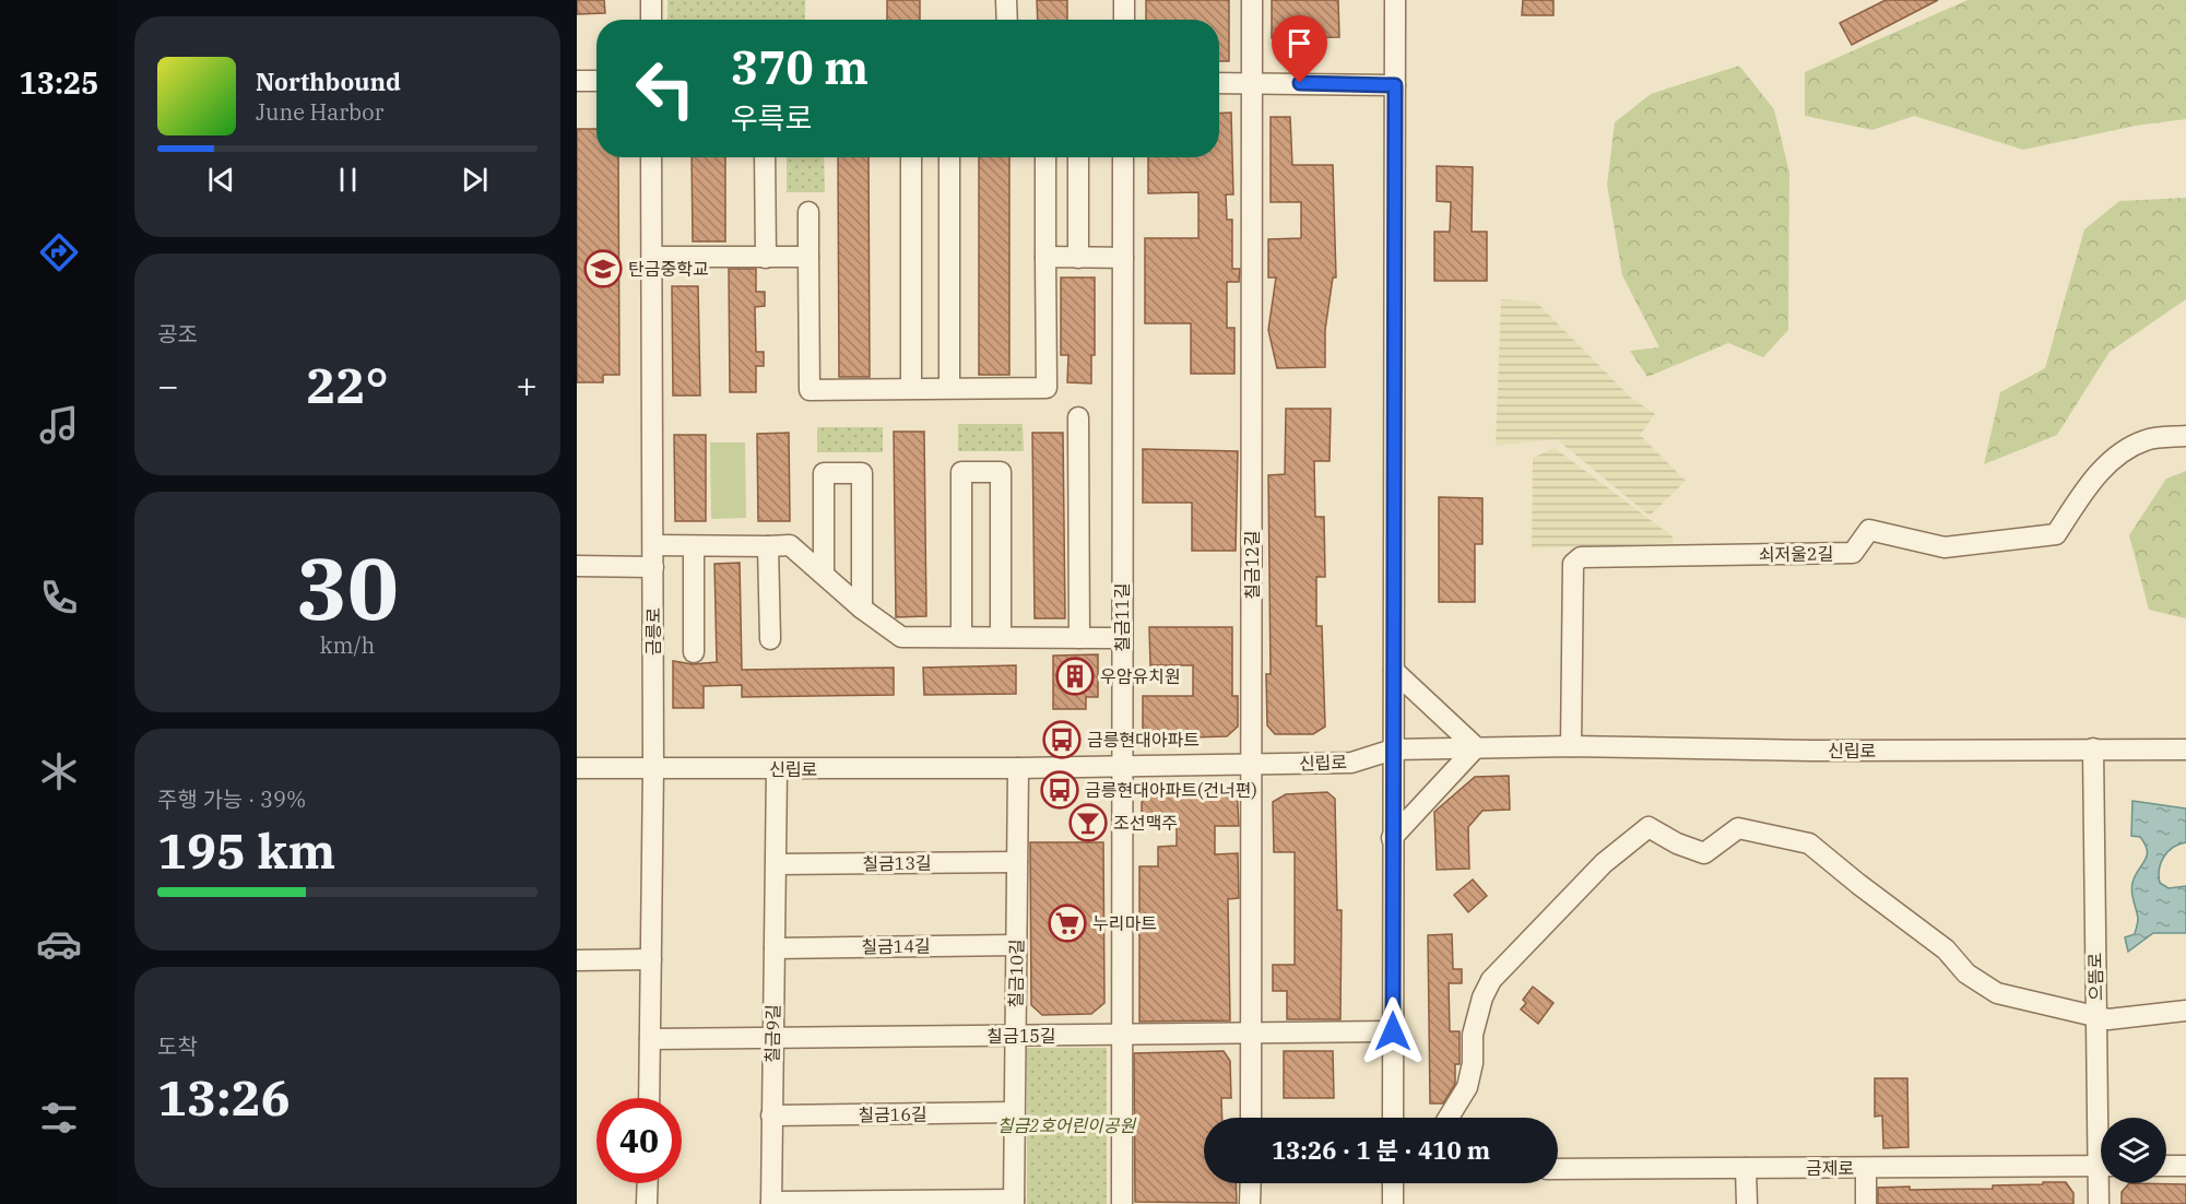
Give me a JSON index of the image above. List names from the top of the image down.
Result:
{
  "streets": {
    "street": [
      "쇠저울2길",
      "칠금12길",
      "칠금11길",
      "금릉로",
      "신립로",
      "칠금13길",
      "칠금14길",
      "칠금10길",
      "으뜸로",
      "칠금9길",
      "칠금15길",
      "칠금16길",
      "금제로"
    ]
  },
  "crossings": [
    ["쇠저울2길", "신립로"],
    ["칠금12길", "신립로"],
    ["칠금12길", "칠금15길"],
    ["칠금11길", "신립로"],
    ["칠금11길", "칠금15길"],
    ["금릉로", "신립로"],
    ["금릉로", "칠금15길"],
    ["신립로", "칠금10길"],
    ["신립로", "으뜸로"],
    ["신립로", "칠금9길"],
    ["칠금13길", "칠금10길"],
    ["칠금13길", "칠금9길"],
    ["칠금14길", "칠금10길"],
    ["칠금14길", "칠금9길"],
    ["칠금10길", "칠금15길"],
    ["칠금10길", "칠금16길"],
    ["칠금9길", "칠금15길"],
    ["칠금9길", "칠금16길"]
  ],
  "parks": ["칠금2호어린이공원"],
  "places": {
    "school or university": ["탄금중학교"],
    "building": ["우암유치원"],
    "bus stop": ["금릉현대아파트", "금릉현대아파트(건너편)"],
    "bar": ["조선맥주"],
    "supermarket": ["누리마트"]
  },
  "page": {
    "tabs": "13:25",
    "turn": ["370 m", "우륵로"],
    "song": ["Northbound", "June Harbor"],
    "tile": [
      "공조",
      ["30", "km/h"],
      ["주행 가능 · 39%", "195 km"],
      ["도착", "13:26"]
    ],
    "heat": ["−", "22°", "+"],
    "limit": "40",
    "trip": "13:26 · 1 분 · 410 m"
  }
}
